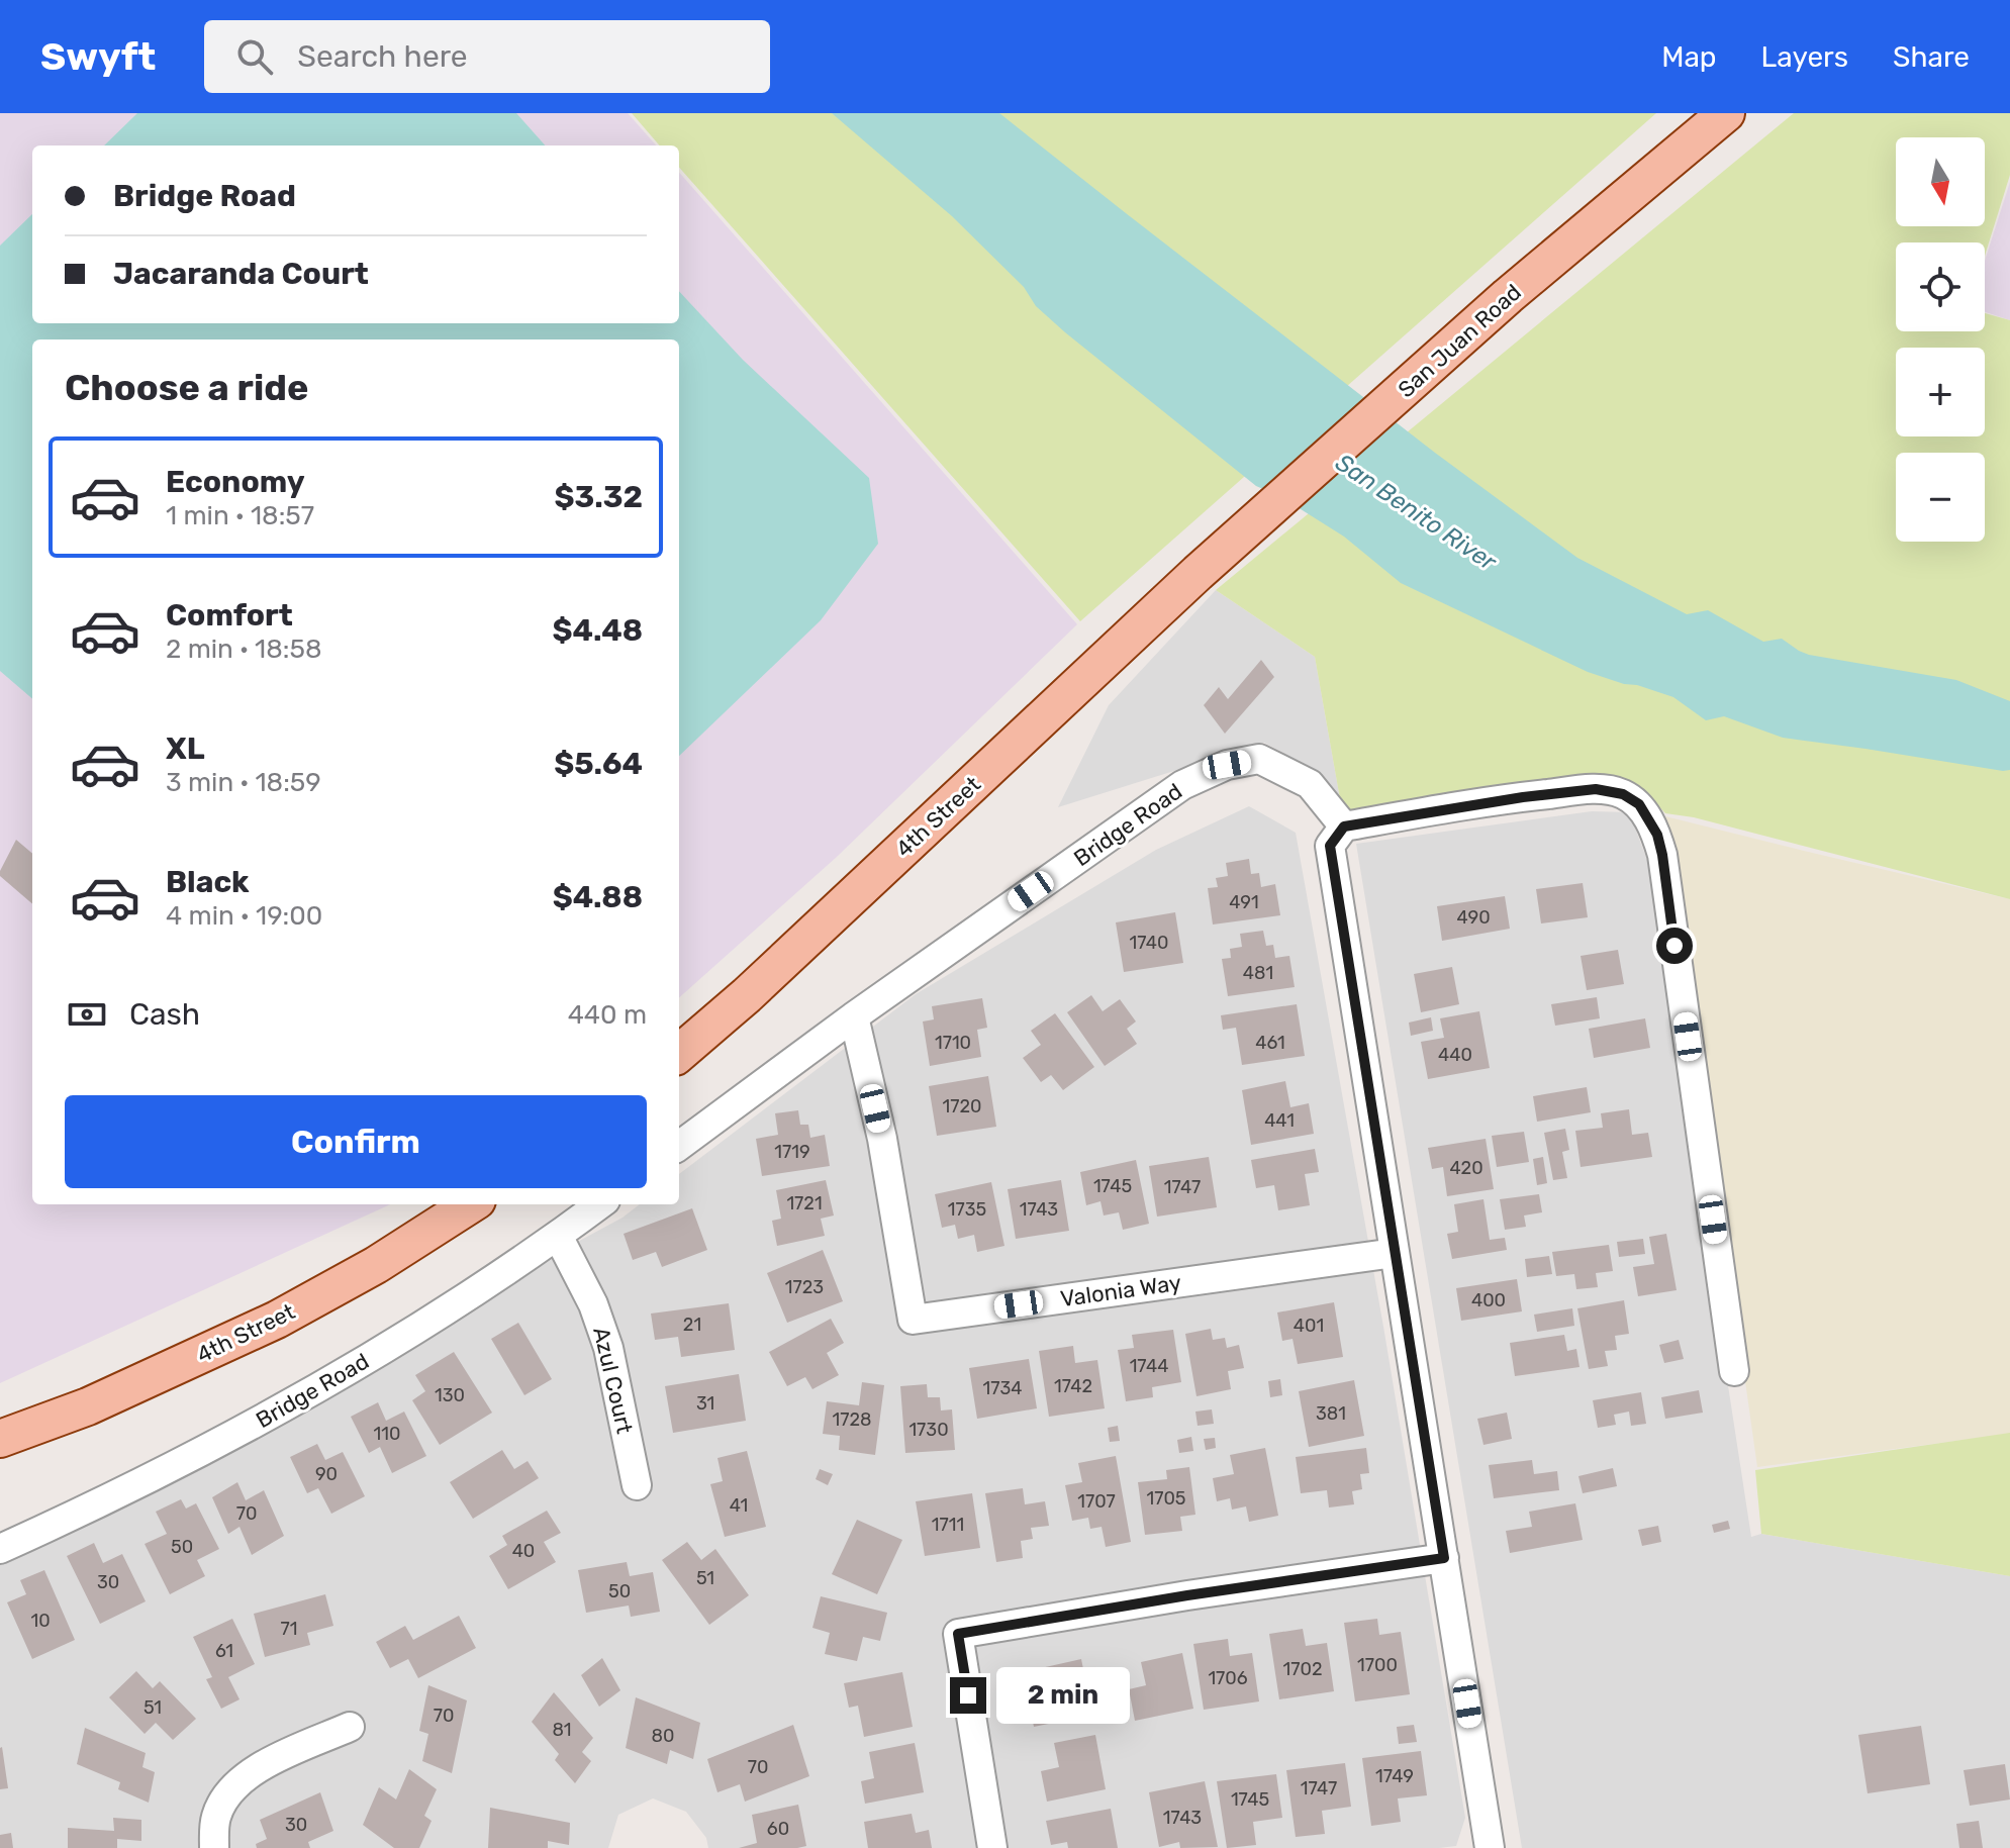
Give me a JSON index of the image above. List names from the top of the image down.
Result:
{
  "streets": {
    "main road": ["San Juan Road", "4th Street"],
    "street": ["Bridge Road", "Valonia Way", "Azul Court"]
  },
  "crossings": [
    ["San Juan Road", "4th Street"],
    ["Bridge Road", "Valonia Way"],
    ["Bridge Road", "Azul Court"]
  ],
  "water": ["San Benito River"],
  "house_numbers": [
    "491",
    "490",
    "1740",
    "481",
    "1710",
    "461",
    "440",
    "1720",
    "441",
    "1719",
    "420",
    "1745",
    "1747",
    "1721",
    "1735",
    "1743",
    "1723",
    "400",
    "21",
    "401",
    "1744",
    "1742",
    "1734",
    "130",
    "31",
    "381",
    "1728",
    "1730",
    "110",
    "90",
    "1705",
    "1707",
    "41",
    "70",
    "1711",
    "50",
    "40",
    "51",
    "30",
    "50",
    "10",
    "71",
    "61",
    "1700",
    "1702",
    "1706",
    "51",
    "70",
    "81",
    "80",
    "70",
    "1749",
    "1747",
    "1745",
    "1743",
    "30",
    "60"
  ],
  "north": "bottom",
  "page": {
    "header": "Swyft",
    "search": "Search here",
    "nav": ["Map", "Layers", "Share"],
    "map_buttons": ["+", "−"],
    "banner": ["Bridge Road", "Jacaranda Court"],
    "heading": "Choose a ride",
    "list": [
      {
        "name": "Economy",
        "note": "1 min · 18:57",
        "value": "$3.32"
      },
      {
        "name": "Comfort",
        "note": "2 min · 18:58",
        "value": "$4.48"
      },
      {
        "name": "XL",
        "note": "3 min · 18:59",
        "value": "$5.64"
      },
      {
        "name": "Black",
        "note": "4 min · 19:00",
        "value": "$4.88"
      }
    ],
    "pay": ["Cash", "440 m"],
    "buttons": "Confirm",
    "bubble": "2 min"
  }
}
